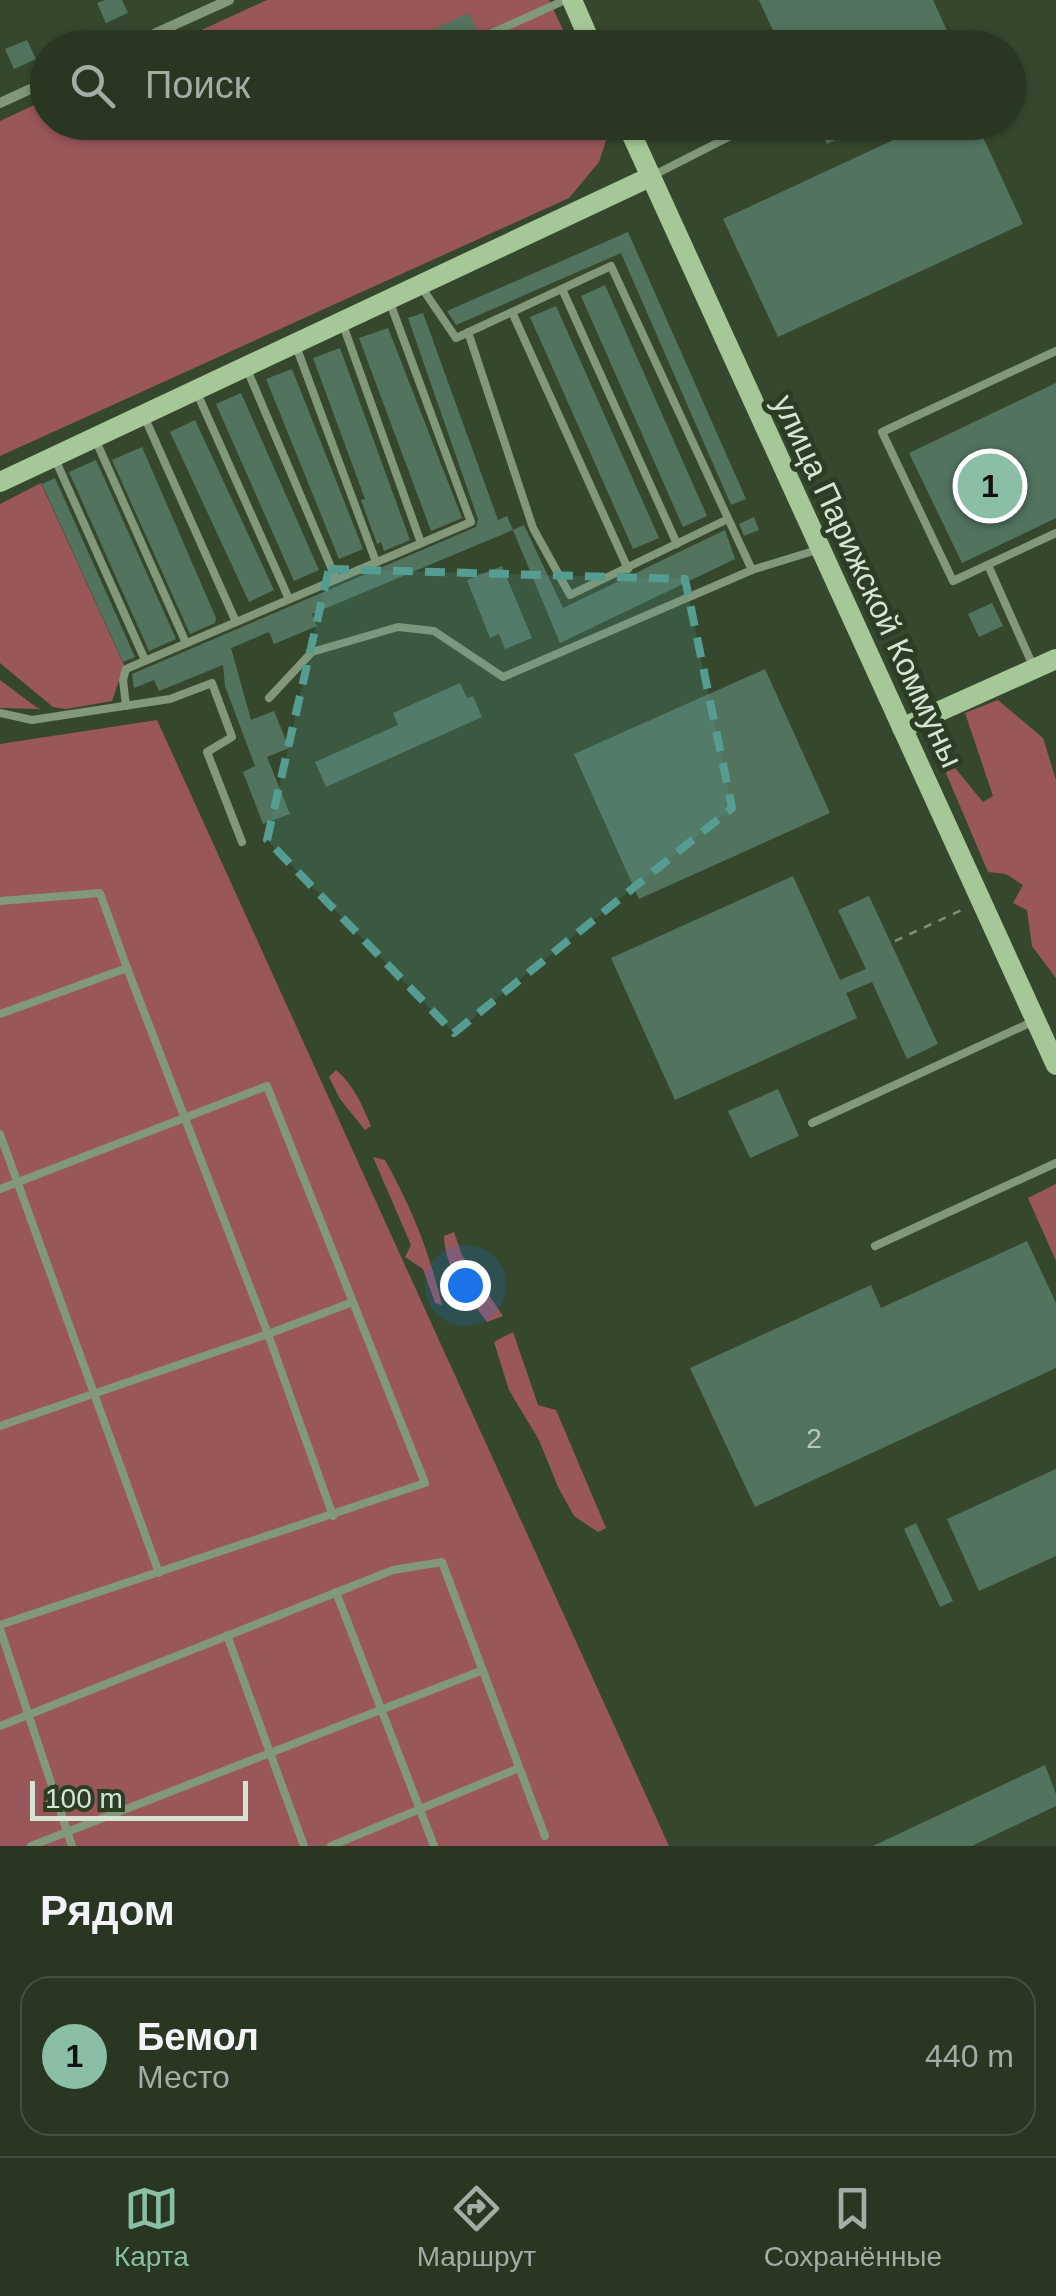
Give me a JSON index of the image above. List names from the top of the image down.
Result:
{
  "streets": {
    "main road": ["улица Парижской Коммуны"]
  },
  "house_numbers": ["2"],
  "scale_bar": "100 m",
  "page": {
    "search": "Поиск",
    "pins": "1",
    "scale": "100 m",
    "heading": "Рядом",
    "list": [
      {
        "mark": "1",
        "name": "Бемол",
        "note": "Место",
        "value": "440 m"
      }
    ],
    "nav": ["Карта", "Маршрут", "Сохранённые"]
  }
}
